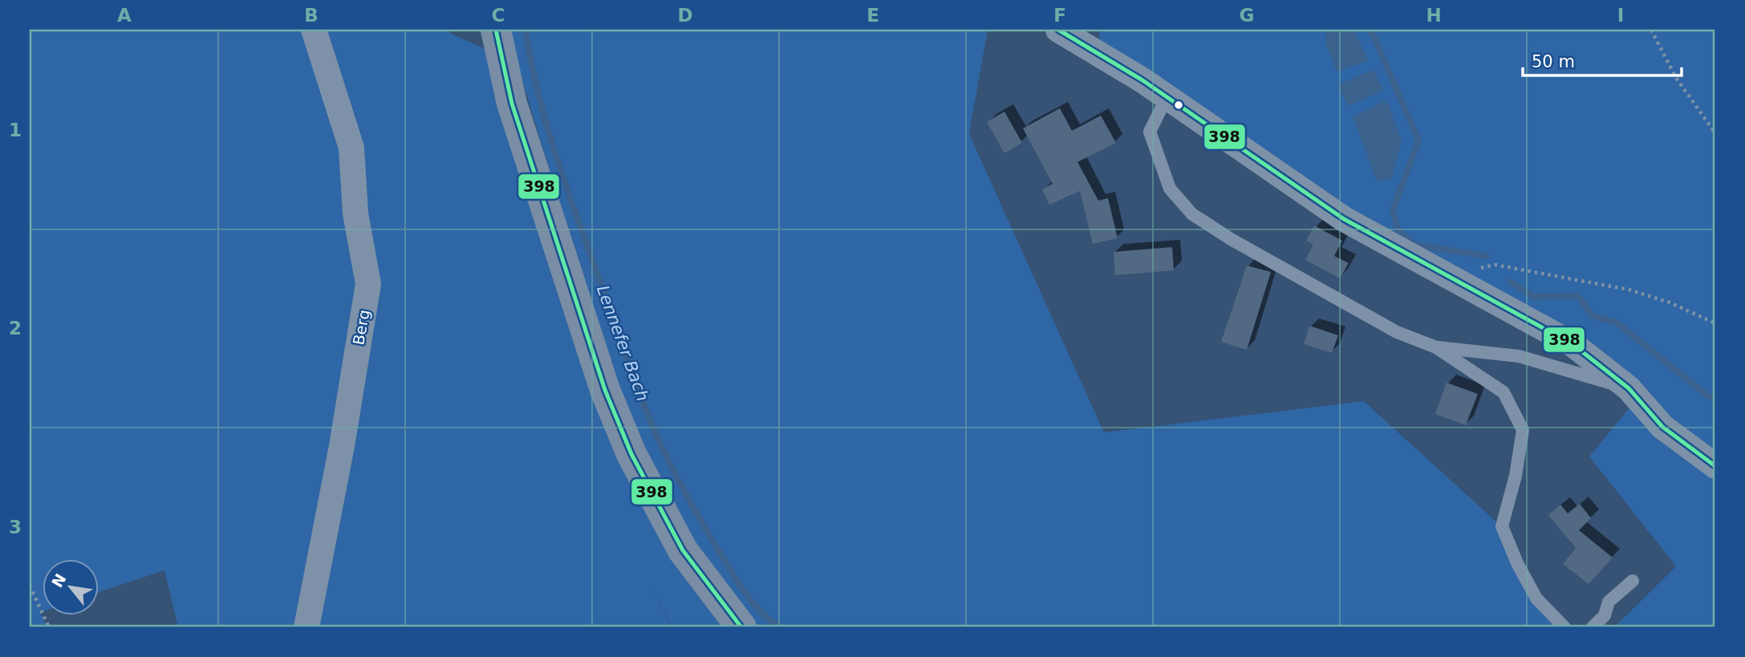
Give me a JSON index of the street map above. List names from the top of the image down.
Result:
{
  "streets": {
    "street": ["Berg"]
  },
  "water": ["Lennefer Bach"],
  "lines": ["transit line 398"],
  "scale_bar": "50 m",
  "north": "top left",
  "grid": {
    "columns": [
      "A",
      "B",
      "C",
      "D",
      "E",
      "F",
      "G",
      "H",
      "I"
    ],
    "rows": ["1", "2", "3"]
  }
}
